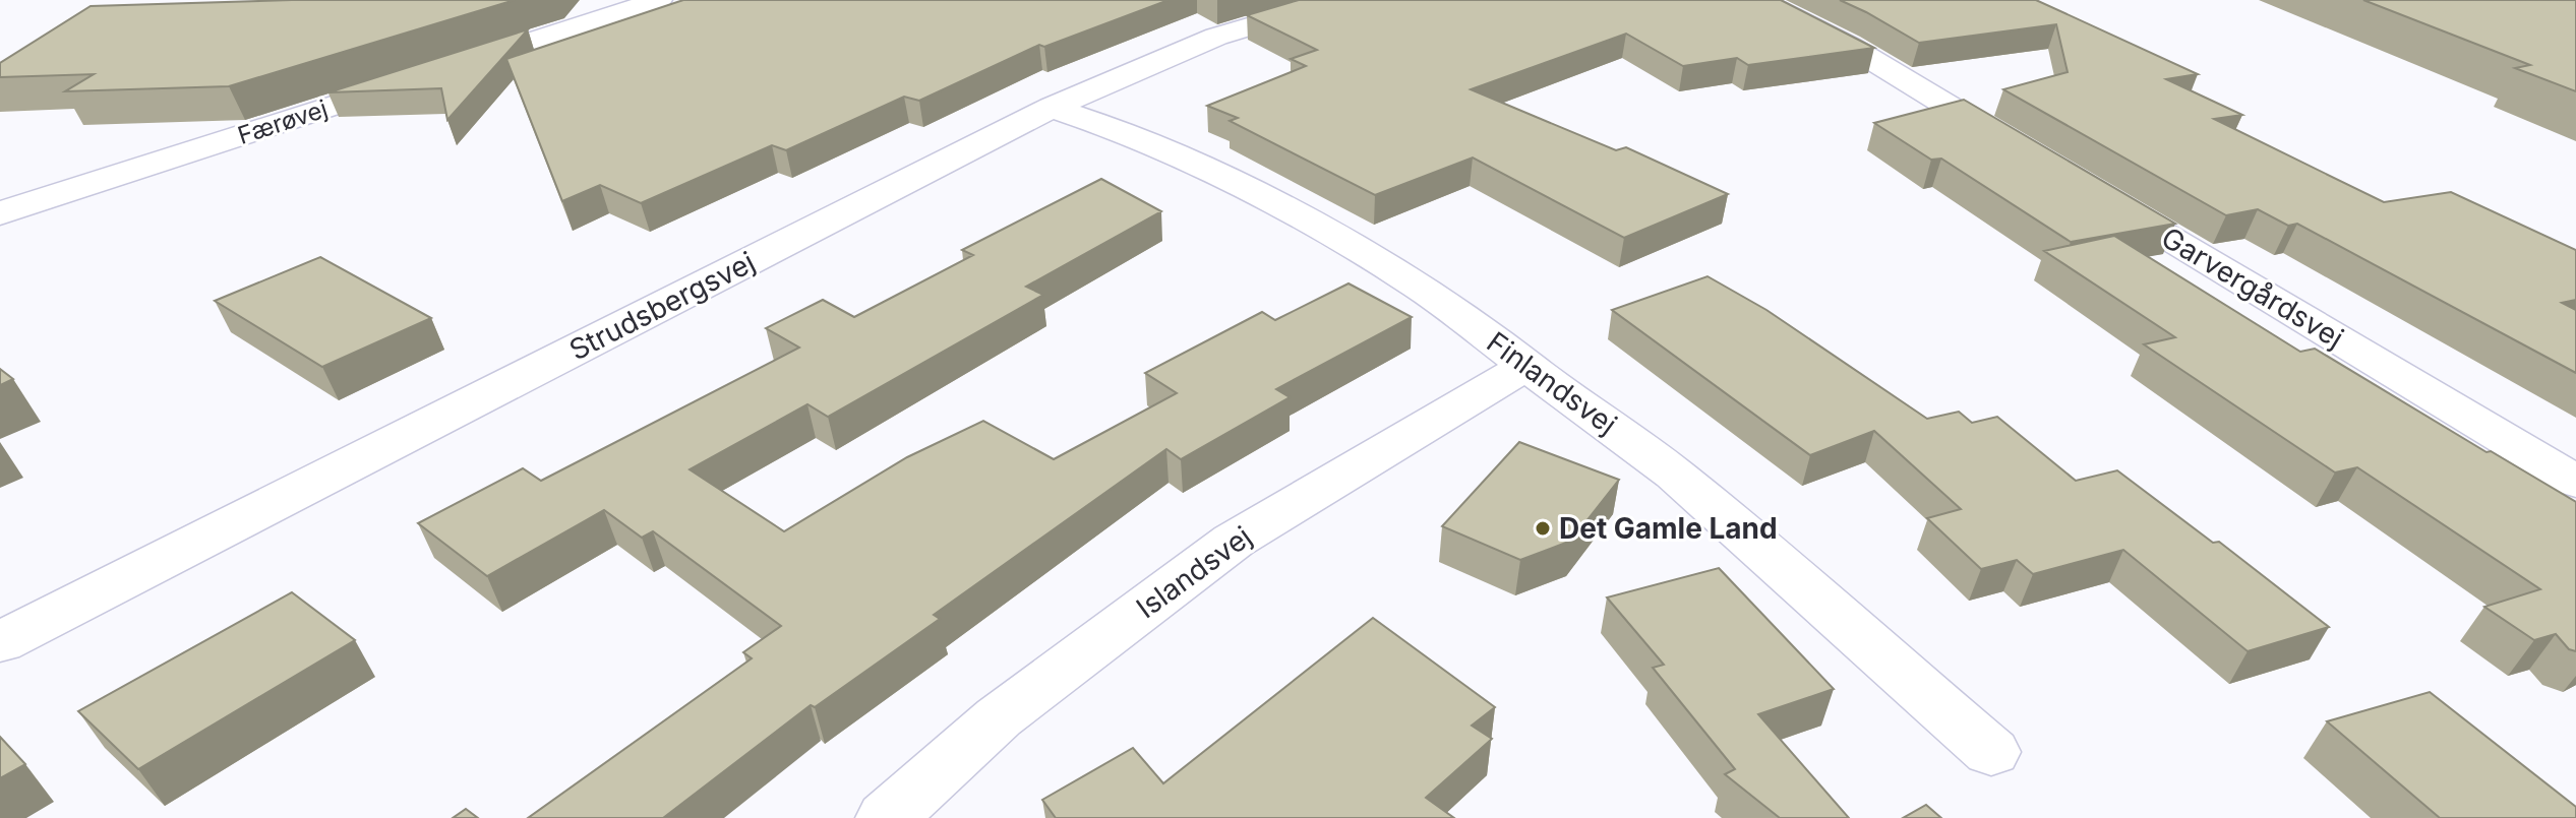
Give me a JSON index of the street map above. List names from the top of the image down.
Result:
{
  "streets": {
    "street": [
      "Færøvej",
      "Garvergårdsvej",
      "Strudsbergsvej",
      "Finlandsvej",
      "Islandsvej"
    ]
  },
  "crossings": [
    ["Strudsbergsvej", "Finlandsvej"],
    ["Finlandsvej", "Islandsvej"]
  ],
  "places": ["Det Gamle Land"]
}
